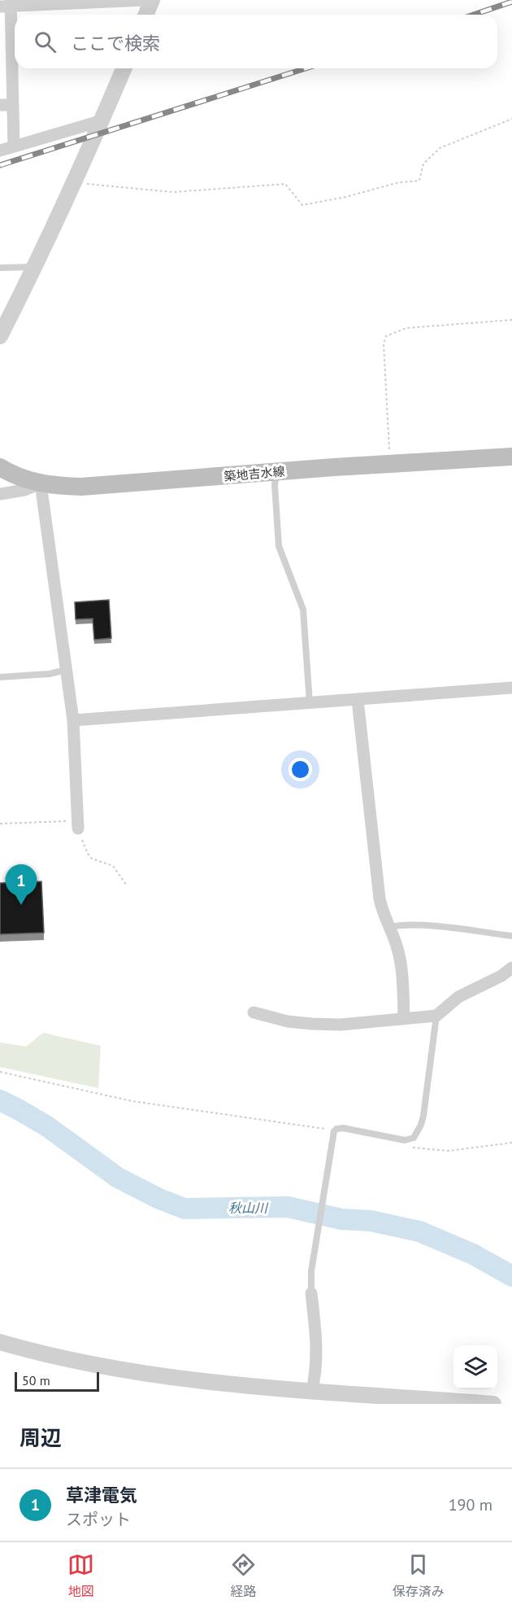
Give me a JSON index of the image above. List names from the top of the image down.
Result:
{
  "streets": {
    "main road": ["築地吉水線"]
  },
  "water": ["秋山川"],
  "scale_bar": "50 m",
  "page": {
    "search": "ここで検索",
    "pins": "1",
    "scale": "50 m",
    "heading": "周辺",
    "list": [
      {
        "mark": "1",
        "name": "草津電気",
        "note": "スポット",
        "value": "190 m"
      }
    ],
    "nav": ["地図", "経路", "保存済み"]
  }
}
